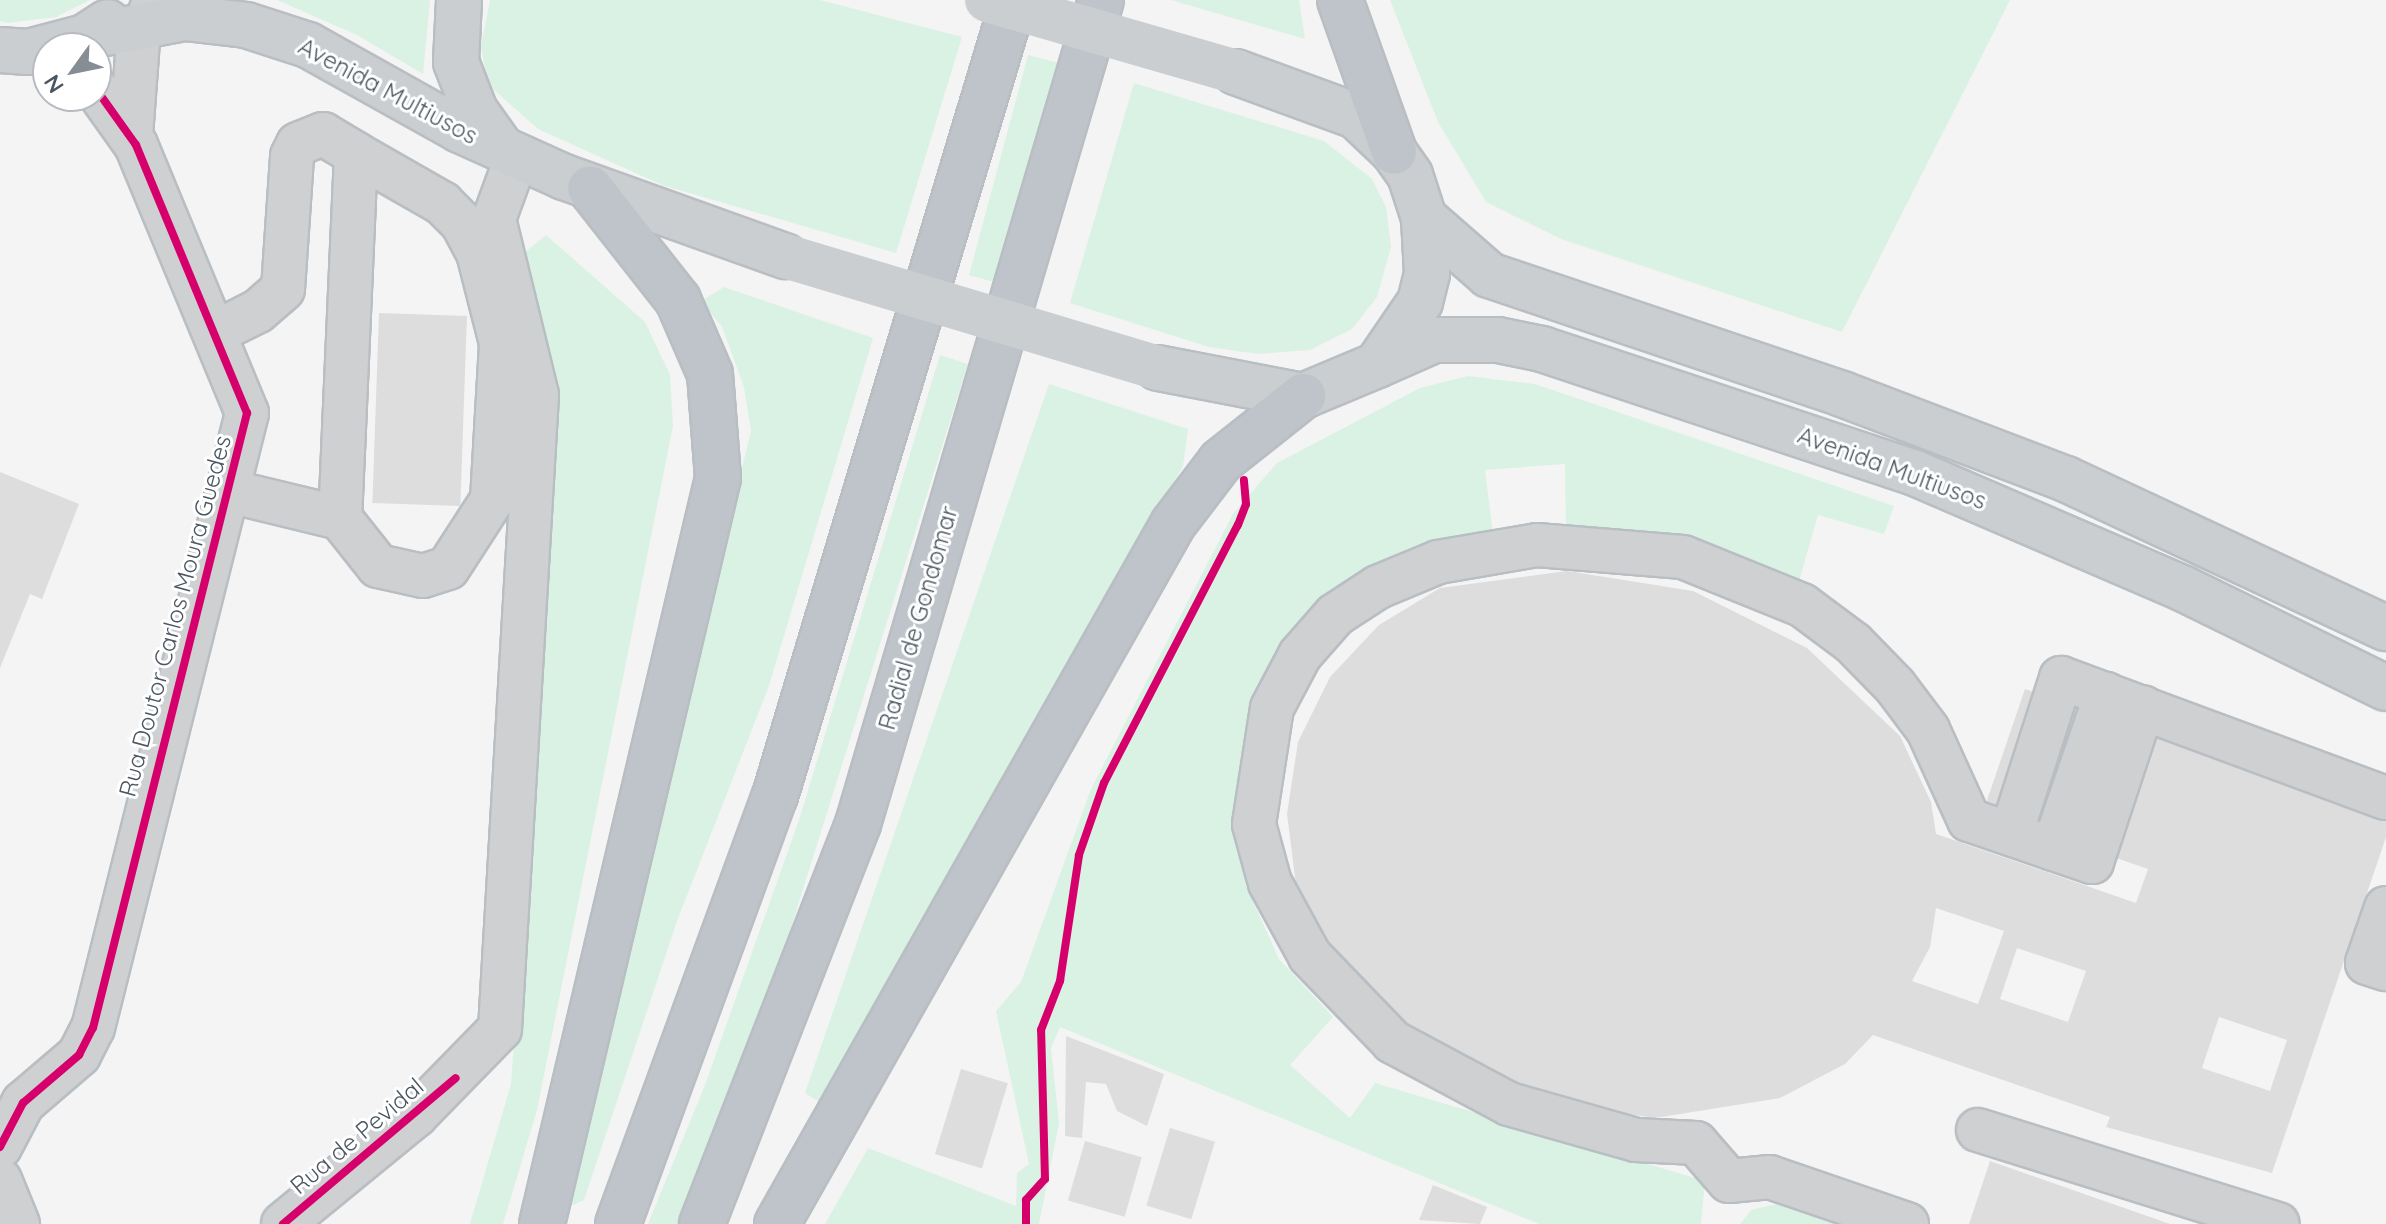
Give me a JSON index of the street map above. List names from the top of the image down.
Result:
{
  "streets": {
    "highway": ["Radial de Gondomar"],
    "main road": ["Avenida Multiusos"],
    "street": ["Rua Doutor Carlos Moura Guedes", "Rua de Pevidal"]
  },
  "crossings": [
    ["Avenida Multiusos", "Rua Doutor Carlos Moura Guedes"],
    ["Avenida Multiusos", "Rua de Pevidal"]
  ],
  "north": "bottom left"
}
